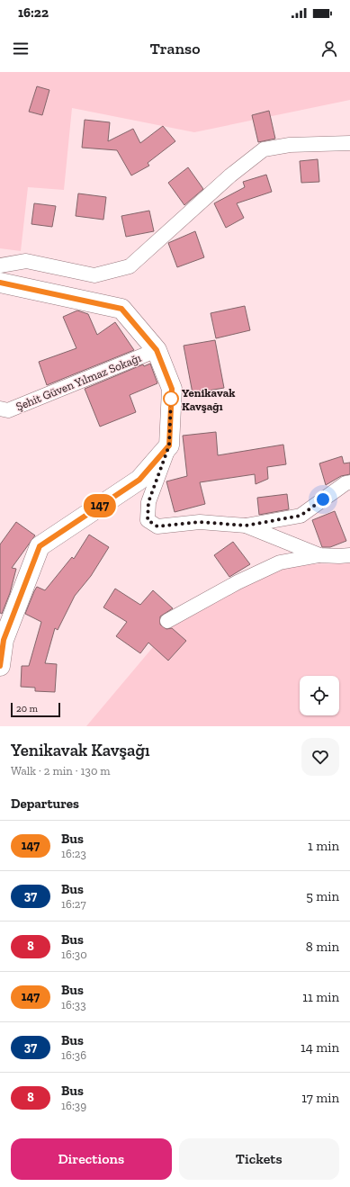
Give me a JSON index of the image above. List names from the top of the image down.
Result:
{
  "streets": {
    "street": ["Şehit Güven Yılmaz Sokağı"]
  },
  "places": ["Yenikavak Kavşağı"],
  "lines": ["bus line 147"],
  "scale_bar": "20 m",
  "page": {
    "status": "16:22",
    "header": "Transo",
    "on_map": "147",
    "scale": "20 m",
    "heading": [
      ["Yenikavak Kavşağı", "Walk · 2 min · 130 m"],
      "Departures"
    ],
    "list": [
      {
        "mark": "147",
        "name": "Bus",
        "note": "16:23",
        "value": "1 min"
      },
      {
        "mark": "37",
        "name": "Bus",
        "note": "16:27",
        "value": "5 min"
      },
      {
        "mark": "8",
        "name": "Bus",
        "note": "16:30",
        "value": "8 min"
      },
      {
        "mark": "147",
        "name": "Bus",
        "note": "16:33",
        "value": "11 min"
      },
      {
        "mark": "37",
        "name": "Bus",
        "note": "16:36",
        "value": "14 min"
      },
      {
        "mark": "8",
        "name": "Bus",
        "note": "16:39",
        "value": "17 min"
      }
    ],
    "buttons": ["Directions", "Tickets"]
  }
}
